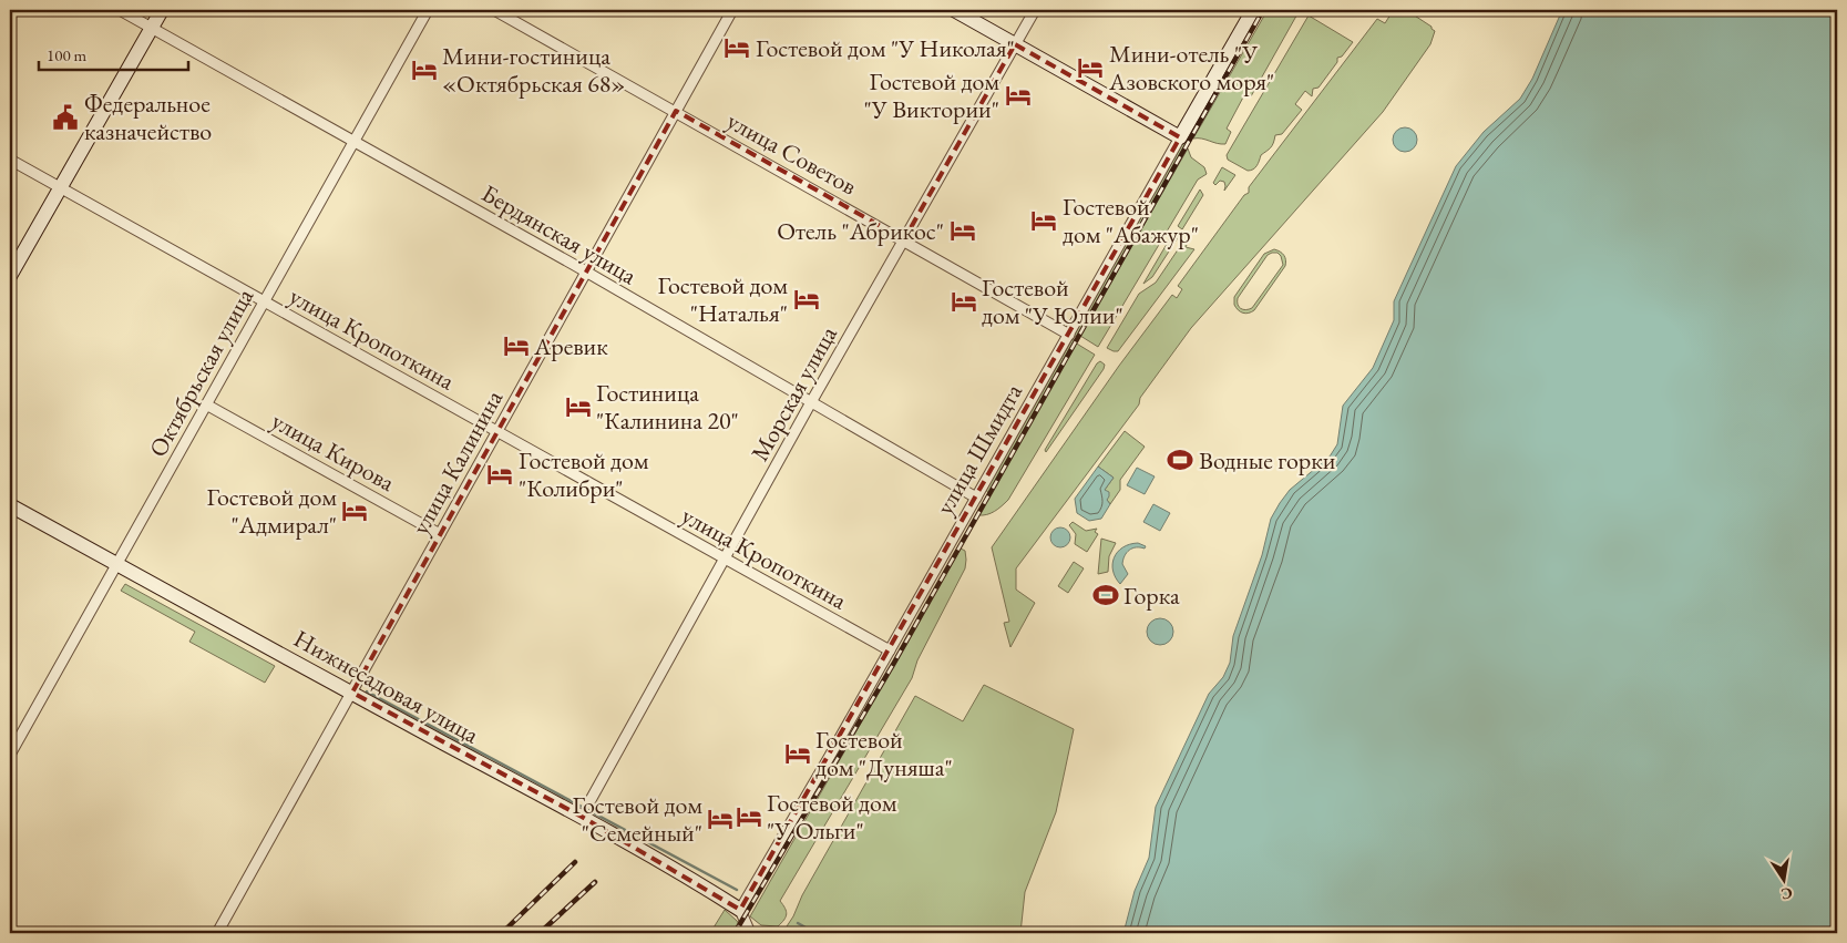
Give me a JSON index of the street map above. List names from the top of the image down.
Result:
{
  "streets": {
    "street": [
      "улица Советов",
      "Бердянская улица",
      "улица Кропоткина",
      "Октябрьская улица",
      "Морская улица",
      "улица Шмидта",
      "улица Кирова",
      "улица Калинина",
      "Нижнесадовая улица"
    ]
  },
  "crossings": [
    ["улица Советов", "Морская улица"],
    ["улица Советов", "улица Шмидта"],
    ["улица Советов", "улица Калинина"],
    ["Бердянская улица", "Октябрьская улица"],
    ["Бердянская улица", "Морская улица"],
    ["Бердянская улица", "улица Шмидта"],
    ["Бердянская улица", "улица Калинина"],
    ["улица Кропоткина", "Октябрьская улица"],
    ["улица Кропоткина", "Морская улица"],
    ["улица Кропоткина", "улица Шмидта"],
    ["улица Кропоткина", "улица Калинина"],
    ["Октябрьская улица", "улица Кирова"],
    ["Октябрьская улица", "Нижнесадовая улица"],
    ["улица Шмидта", "Нижнесадовая улица"],
    ["улица Кирова", "улица Калинина"],
    ["улица Калинина", "Нижнесадовая улица"]
  ],
  "places": {
    "hotel": [
      "Гостевой дом \"У Николая\"",
      "Мини-отель \"У Азовского моря\"",
      "Мини-гостиница «Октябрьская 68»",
      "Гостевой дом \"У Виктории\"",
      "Гостевой дом \"Абажур\"",
      "Отель \"Абрикос\"",
      "Гостевой дом \"Наталья\"",
      "Гостевой дом \"У Юлии\"",
      "Аревик",
      "Гостиница \"Калинина 20\"",
      "Гостевой дом \"Колибри\"",
      "Гостевой дом \"Адмирал\"",
      "Гостевой дом \"Дуняша\"",
      "Гостевой дом \"У Ольги\"",
      "Гостевой дом \"Семейный\""
    ],
    "public building": ["Федеральное казначейство"],
    "sports": ["Водные горки", "Горка"]
  },
  "scale_bar": "100 m",
  "north": "bottom"
}
